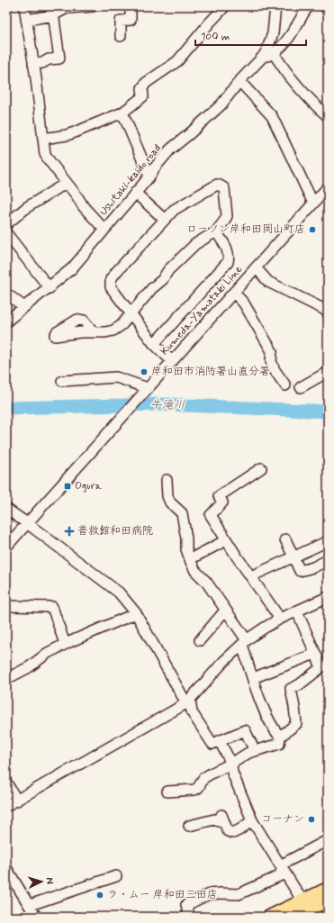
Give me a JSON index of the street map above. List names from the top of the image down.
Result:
{
  "streets": {
    "street": ["Ushitaki-kaido road", "Kumeda-Yamataki Line"]
  },
  "water": ["牛滝川"],
  "places": {
    "other": [
      "ローソン岸和田岡山町店",
      "岸和田市消防署山直分署",
      "コーナン",
      "ラ・ムー 岸和田三田店"
    ],
    "transit": ["Ogura"],
    "health": ["普救館和田病院"]
  },
  "scale_bar": "100 m",
  "north": "right"
}
